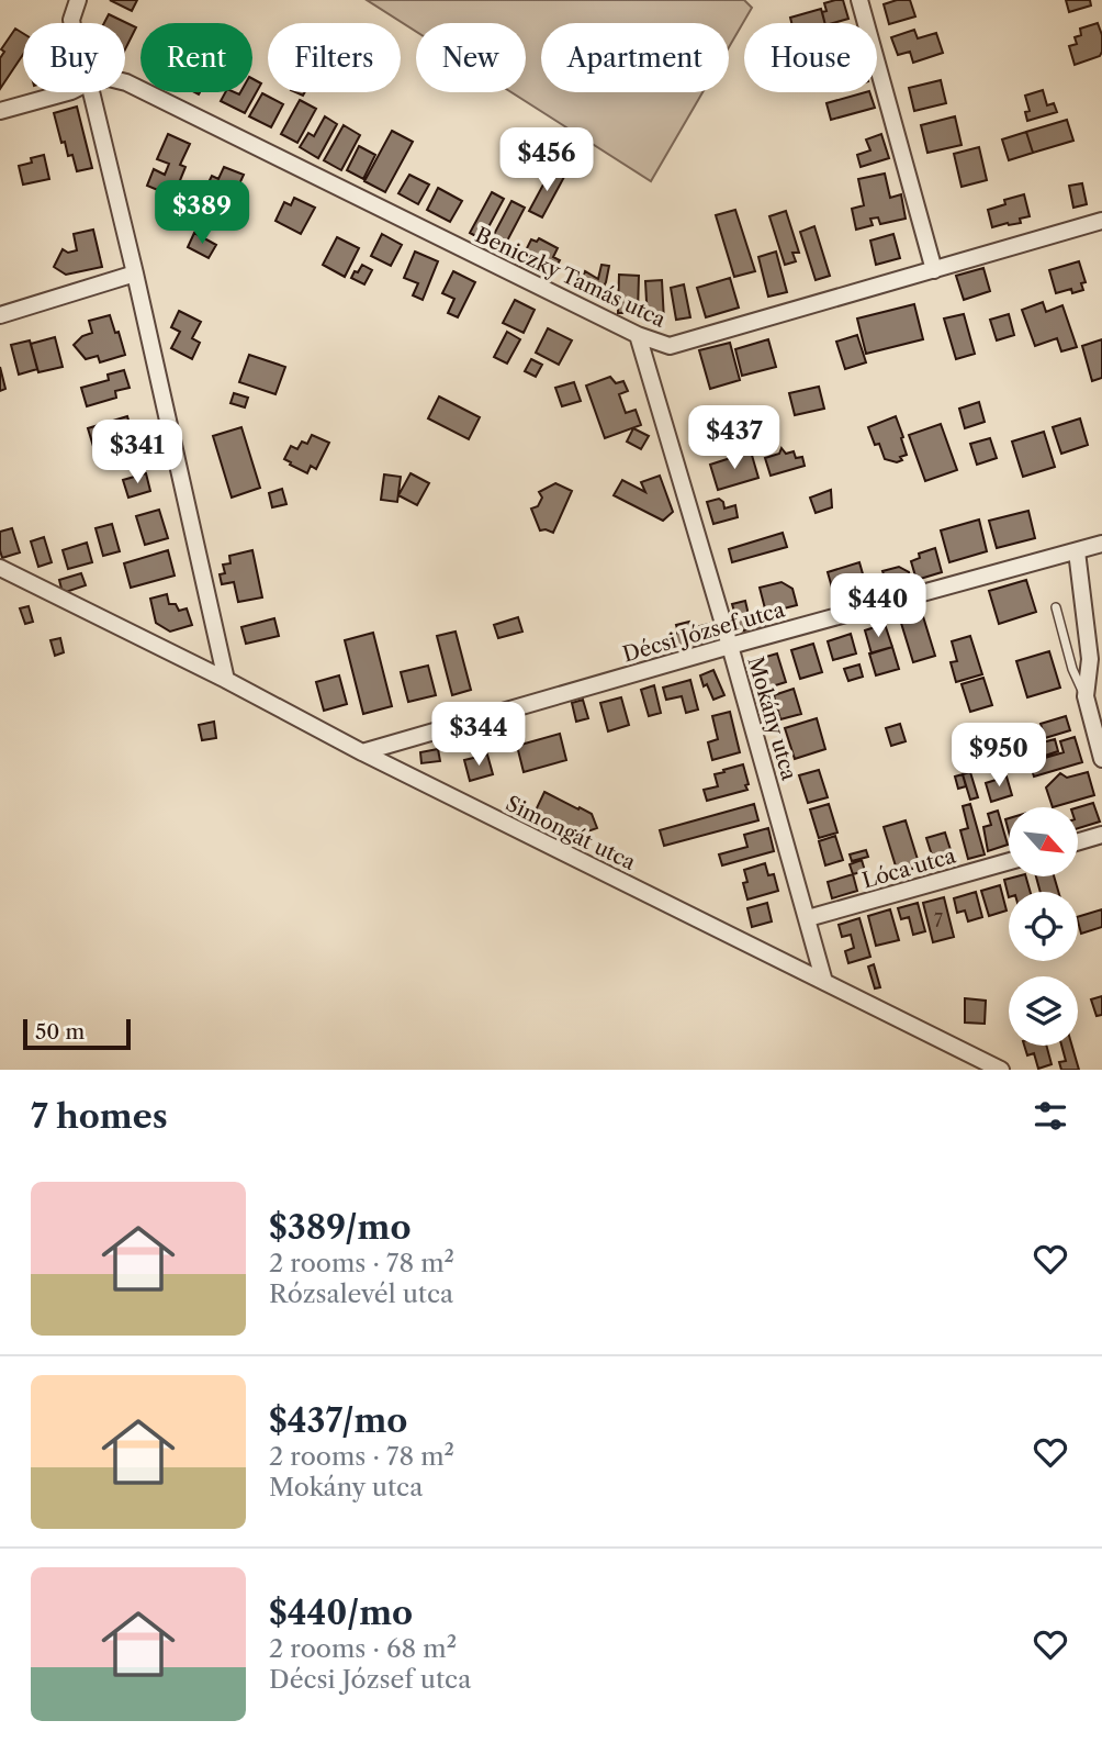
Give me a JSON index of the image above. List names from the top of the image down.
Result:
{
  "streets": {
    "street": [
      "Beniczky Tamás utca",
      "Décsi József utca",
      "Mokány utca",
      "Simongát utca",
      "Lóca utca"
    ]
  },
  "crossings": [
    ["Beniczky Tamás utca", "Mokány utca"],
    ["Décsi József utca", "Mokány utca"],
    ["Décsi József utca", "Simongát utca"],
    ["Mokány utca", "Simongát utca"],
    ["Mokány utca", "Lóca utca"]
  ],
  "house_numbers": ["7"],
  "scale_bar": "50 m",
  "north": "bottom right",
  "page": {
    "chip": [
      "Buy",
      "Rent",
      "Filters",
      "New",
      "Apartment",
      "House"
    ],
    "price": [
      "$456",
      "$389",
      "$437",
      "$341",
      "$440",
      "$344",
      "$950"
    ],
    "scale": "50 m",
    "heading": "7 homes",
    "list": [
      {
        "name": "$389/mo",
        "note": "2 rooms · 78 m² · Rózsalevél utca"
      },
      {
        "name": "$437/mo",
        "note": "2 rooms · 78 m² · Mokány utca"
      },
      {
        "name": "$440/mo",
        "note": "2 rooms · 68 m² · Décsi József utca"
      }
    ]
  }
}
